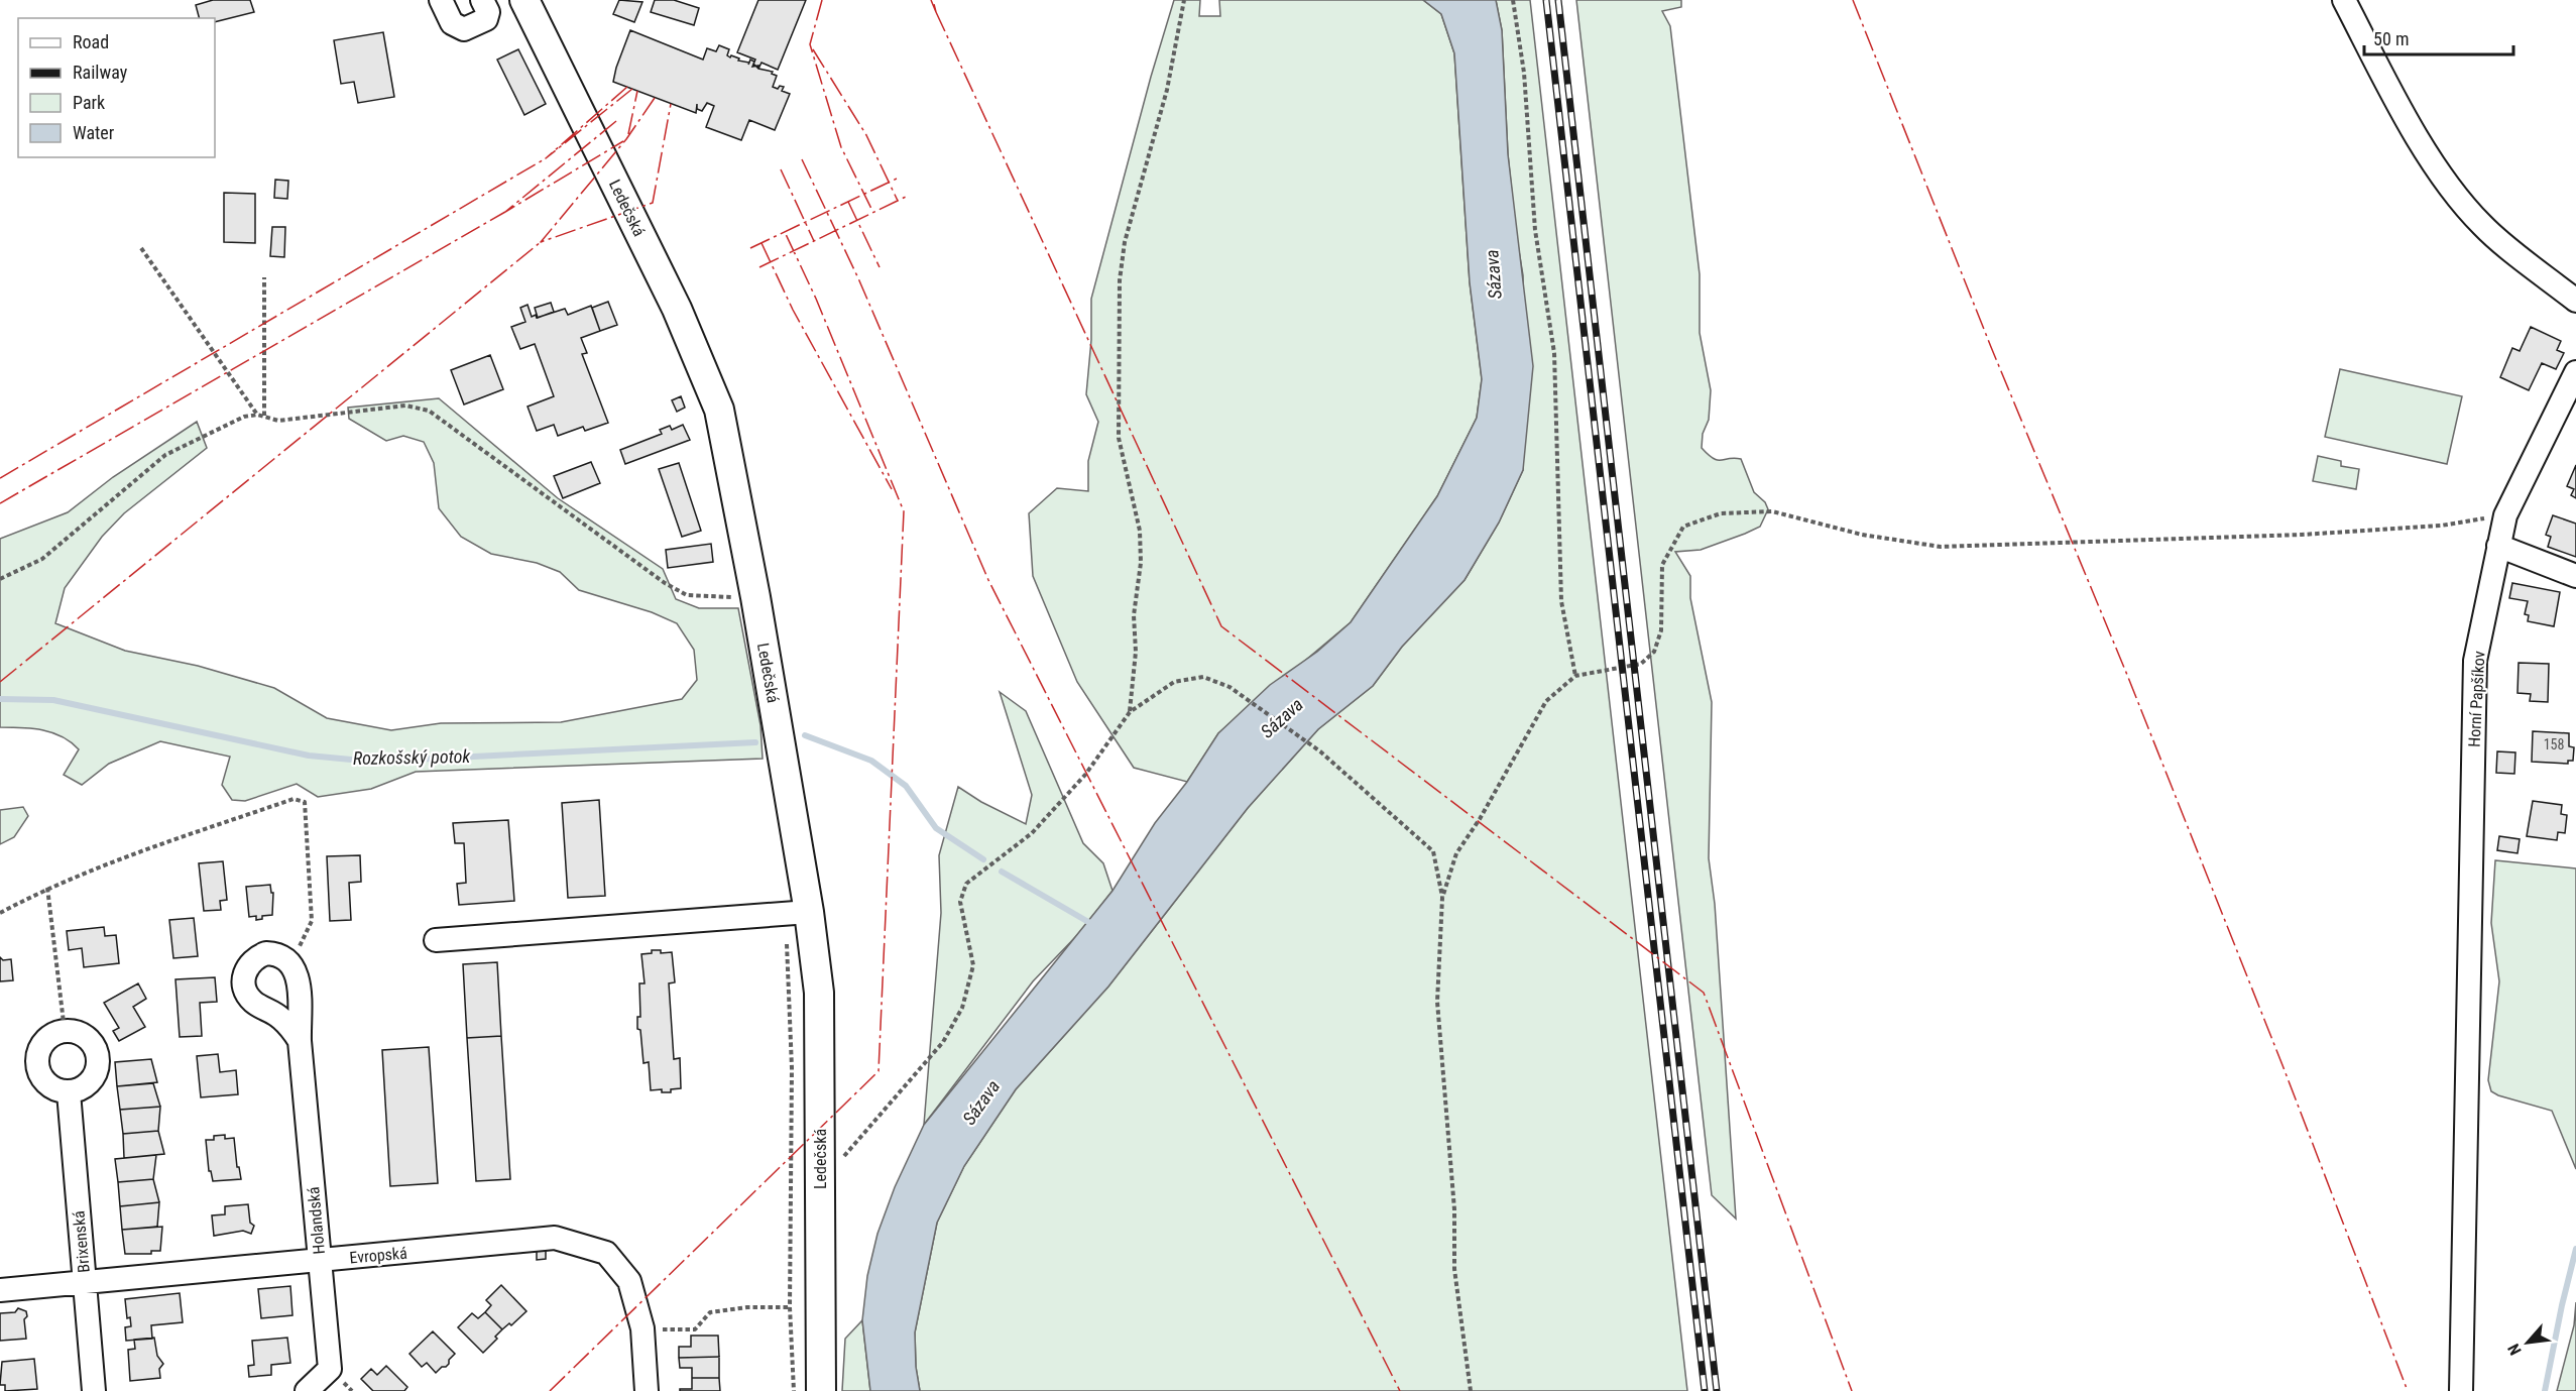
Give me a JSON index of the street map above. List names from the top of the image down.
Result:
{
  "streets": {
    "main road": ["Ledečská"],
    "street": [
      "Horní Papšíkov",
      "Holandská",
      "Brixenská",
      "Evropská"
    ]
  },
  "crossings": [
    ["Holandská", "Evropská"],
    ["Brixenská", "Evropská"]
  ],
  "water": ["Sázava", "Rozkošský potok"],
  "house_numbers": ["158"],
  "legend": [
    "Road",
    "Railway",
    "Park",
    "Water"
  ],
  "scale_bar": "50 m",
  "north": "bottom left"
}
